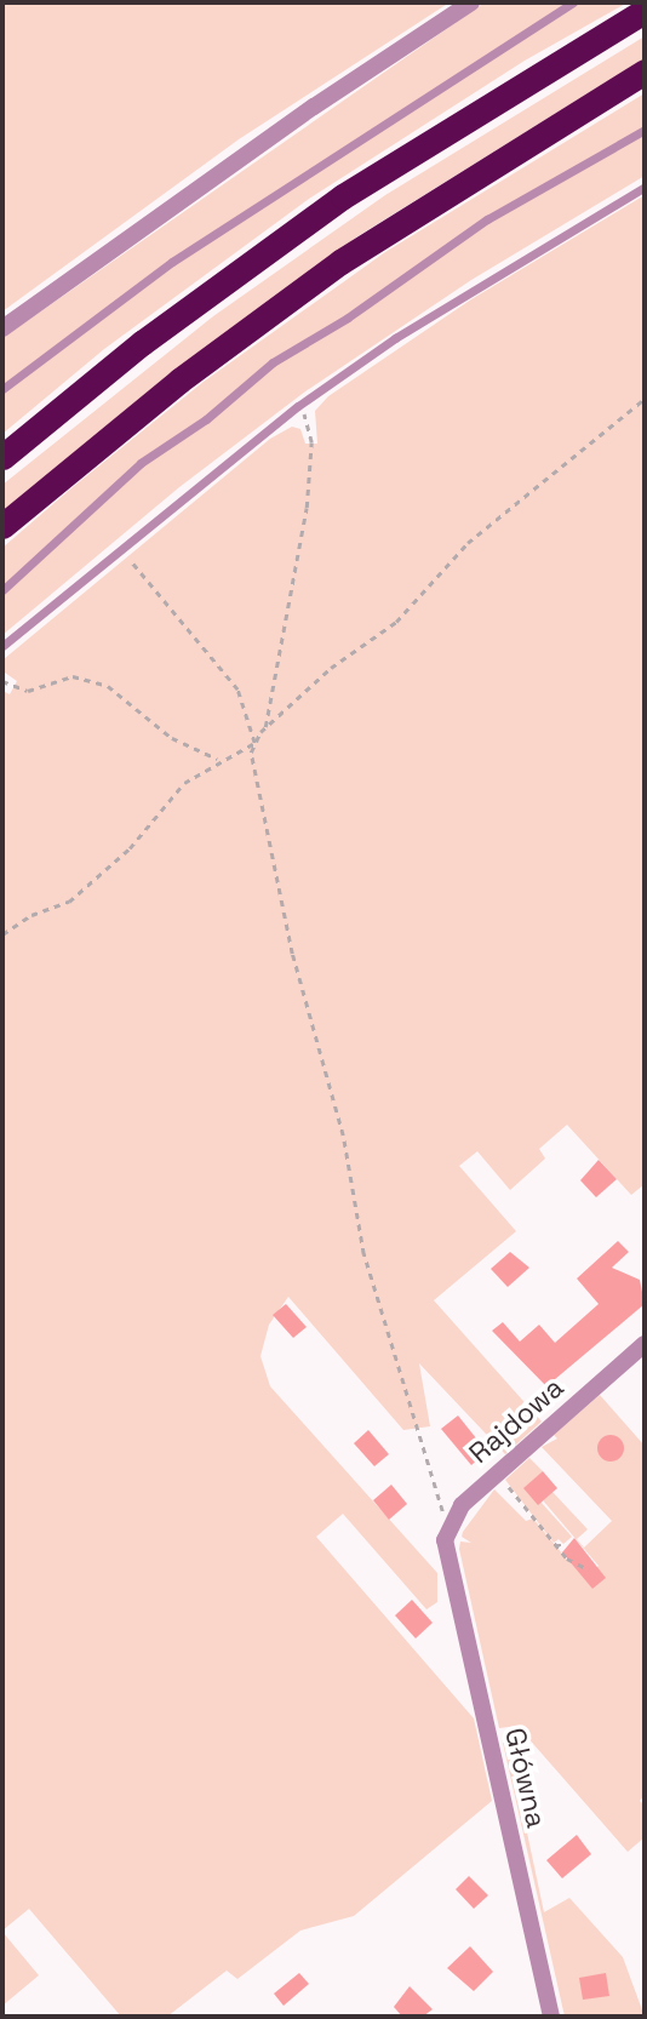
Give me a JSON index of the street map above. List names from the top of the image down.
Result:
{
  "streets": {
    "street": ["Rajdowa", "Główna"]
  },
  "crossings": [
    ["Rajdowa", "Główna"]
  ]
}
